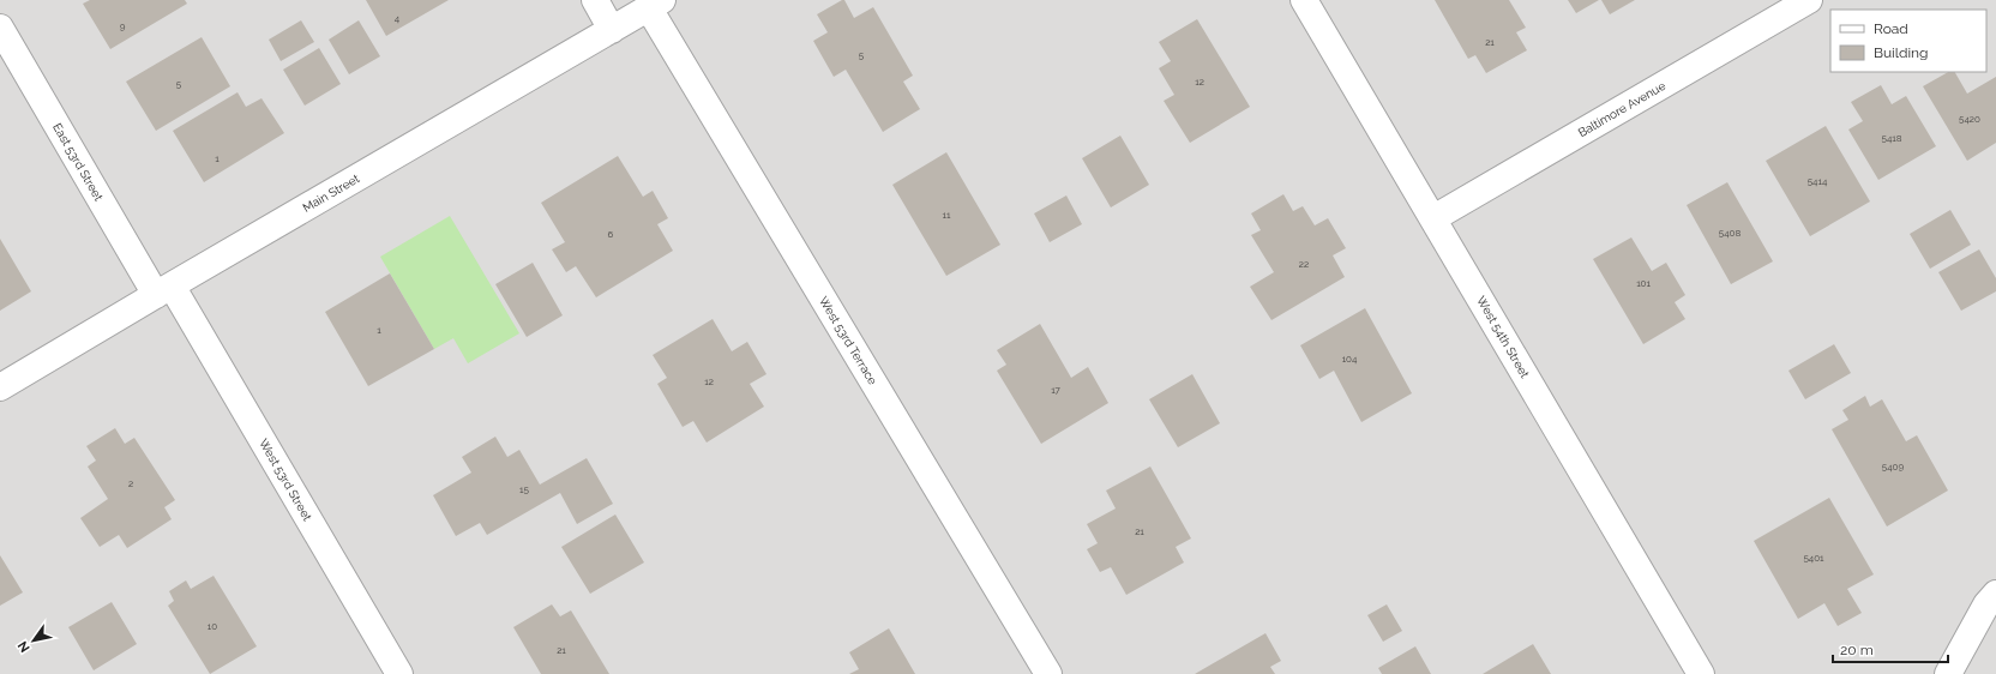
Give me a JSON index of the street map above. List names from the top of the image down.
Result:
{
  "streets": {
    "street": [
      "Baltimore Avenue",
      "East 53rd Street",
      "Main Street",
      "West 54th Street",
      "West 53rd Terrace",
      "West 53rd Street"
    ]
  },
  "crossings": [
    ["Baltimore Avenue", "West 54th Street"],
    ["East 53rd Street", "Main Street"],
    ["East 53rd Street", "West 53rd Street"],
    ["Main Street", "West 53rd Terrace"],
    ["Main Street", "West 53rd Street"]
  ],
  "house_numbers": [
    "4",
    "9",
    "21",
    "5",
    "12",
    "5",
    "5420",
    "5418",
    "1",
    "5414",
    "11",
    "5408",
    "6",
    "22",
    "101",
    "1",
    "104",
    "12",
    "17",
    "5409",
    "2",
    "15",
    "21",
    "5401",
    "10",
    "21"
  ],
  "legend": ["Road", "Building"],
  "scale_bar": "20 m",
  "north": "bottom left"
}
